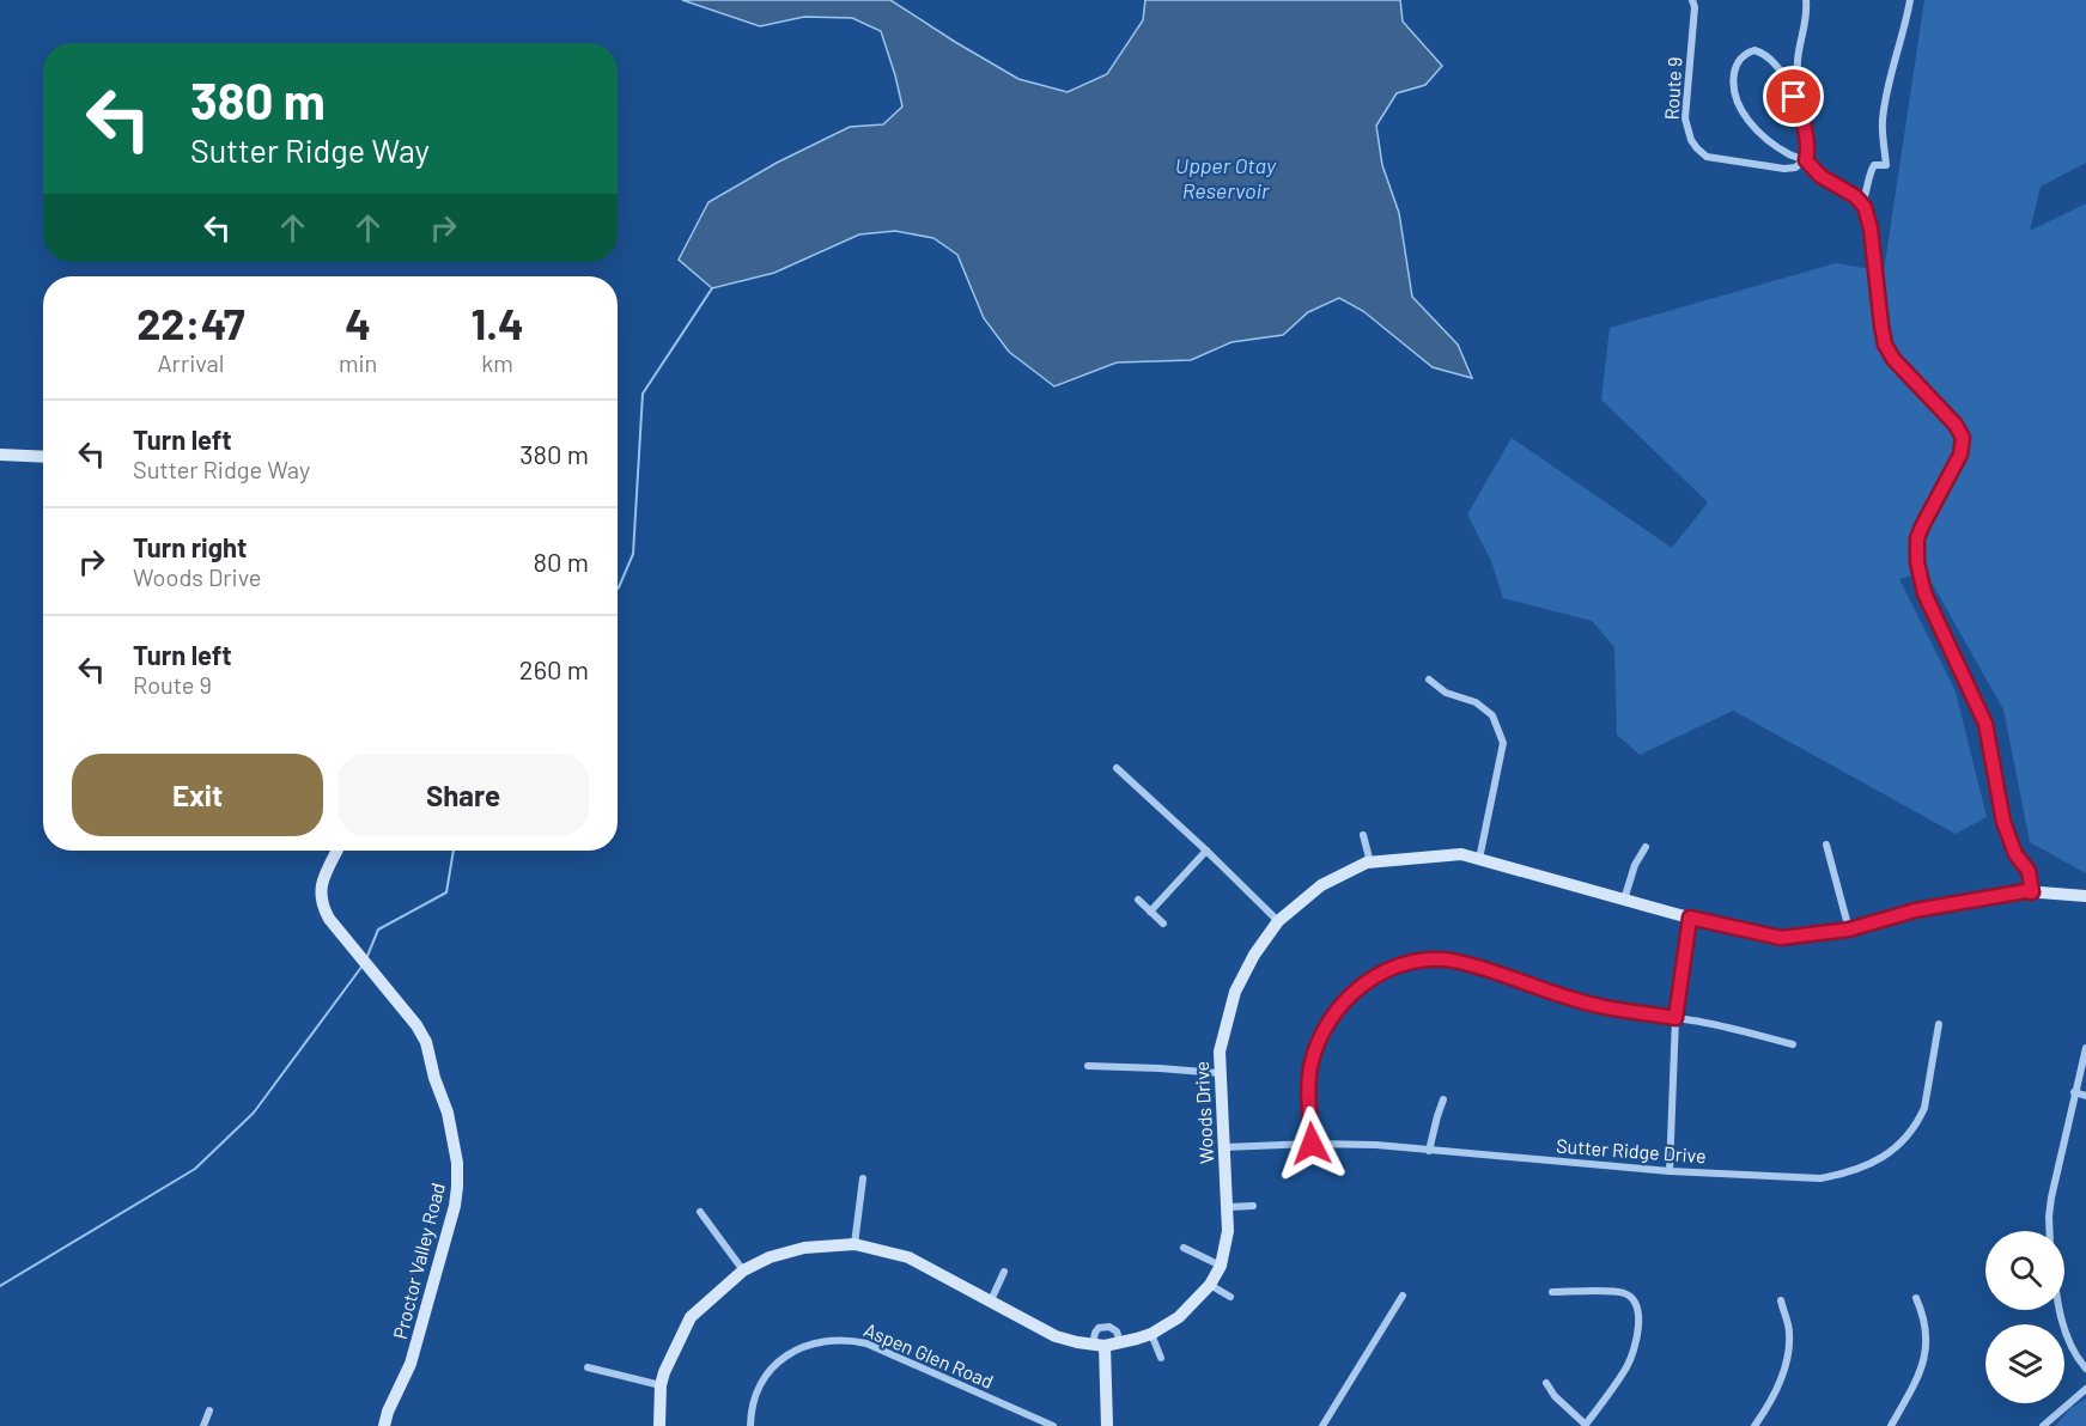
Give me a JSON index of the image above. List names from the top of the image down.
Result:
{
  "streets": {
    "street": [
      "Route 9",
      "Woods Drive",
      "Sutter Ridge Drive",
      "Proctor Valley Road",
      "Aspen Glen Road"
    ]
  },
  "crossings": [
    ["Woods Drive", "Sutter Ridge Drive"]
  ],
  "water": ["Upper Otay Reservoir"],
  "page": {
    "turn": ["380 m", "Sutter Ridge Way"],
    "eta": [
      "22:47",
      "Arrival",
      "4",
      "min",
      "1.4",
      "km"
    ],
    "list": [
      {
        "name": "Turn left",
        "note": "Sutter Ridge Way",
        "value": "380 m"
      },
      {
        "name": "Turn right",
        "note": "Woods Drive",
        "value": "80 m"
      },
      {
        "name": "Turn left",
        "note": "Route 9",
        "value": "260 m"
      }
    ],
    "buttons": ["Exit", "Share"]
  }
}
